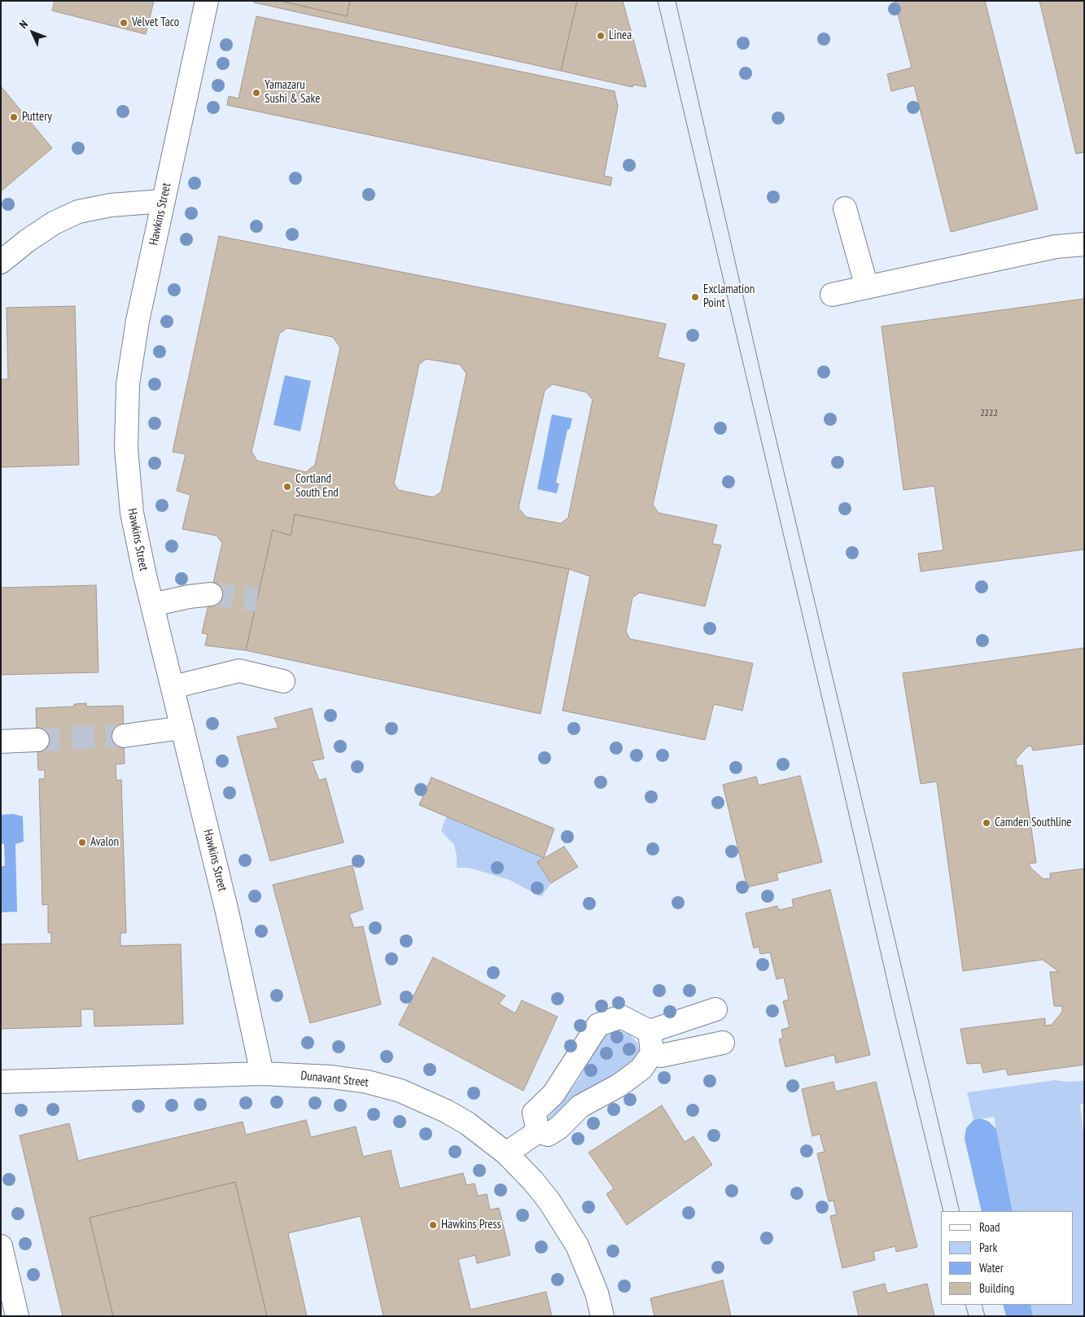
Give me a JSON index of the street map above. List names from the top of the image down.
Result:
{
  "streets": {
    "street": ["Hawkins Street", "Dunavant Street"]
  },
  "crossings": [
    ["Hawkins Street", "Dunavant Street"]
  ],
  "places": [
    "Velvet Taco",
    "Linea",
    "Yamazaru Sushi & Sake",
    "Puttery",
    "Exclamation Point",
    "Cortland South End",
    "Camden Southline",
    "Avalon",
    "Hawkins Press"
  ],
  "house_numbers": ["2222"],
  "legend": [
    "Road",
    "Park",
    "Water",
    "Building"
  ],
  "north": "top left"
}
